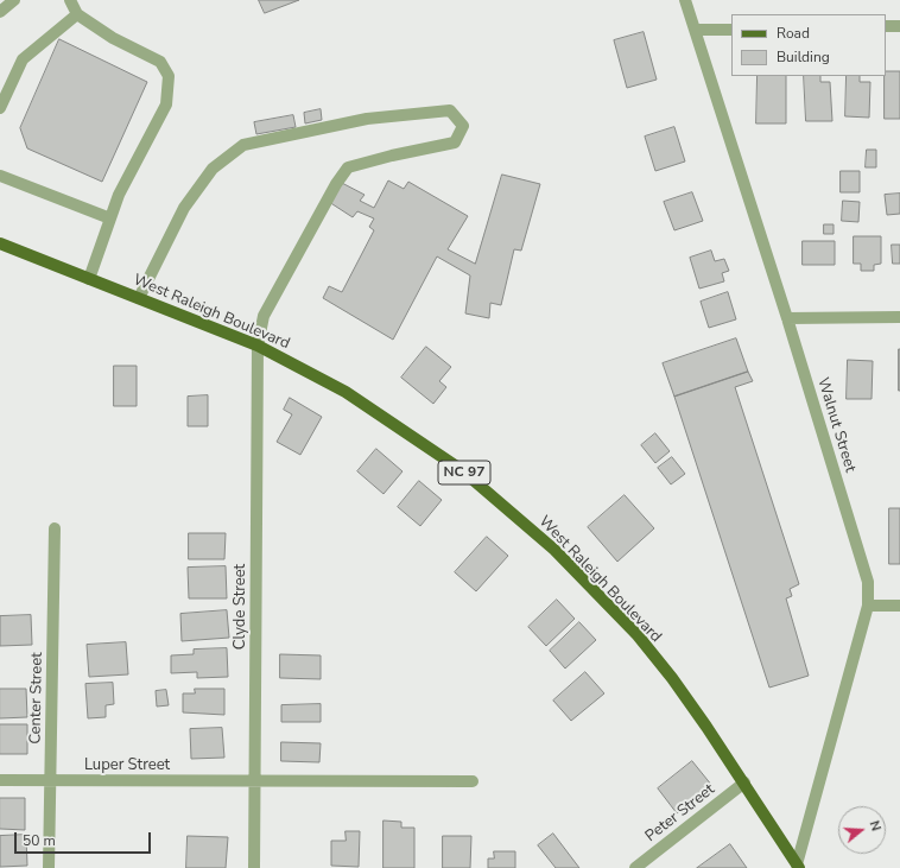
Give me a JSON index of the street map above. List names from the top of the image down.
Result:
{
  "streets": {
    "main road": ["West Raleigh Boulevard", "NC 97"],
    "street": [
      "Walnut Street",
      "Clyde Street",
      "Center Street",
      "Luper Street",
      "Peter Street"
    ]
  },
  "crossings": [
    ["West Raleigh Boulevard", "Walnut Street"],
    ["West Raleigh Boulevard", "Clyde Street"],
    ["West Raleigh Boulevard", "Peter Street"],
    ["Clyde Street", "Luper Street"],
    ["Center Street", "Luper Street"]
  ],
  "legend": ["Road", "Building"],
  "scale_bar": "50 m",
  "north": "right"
}
